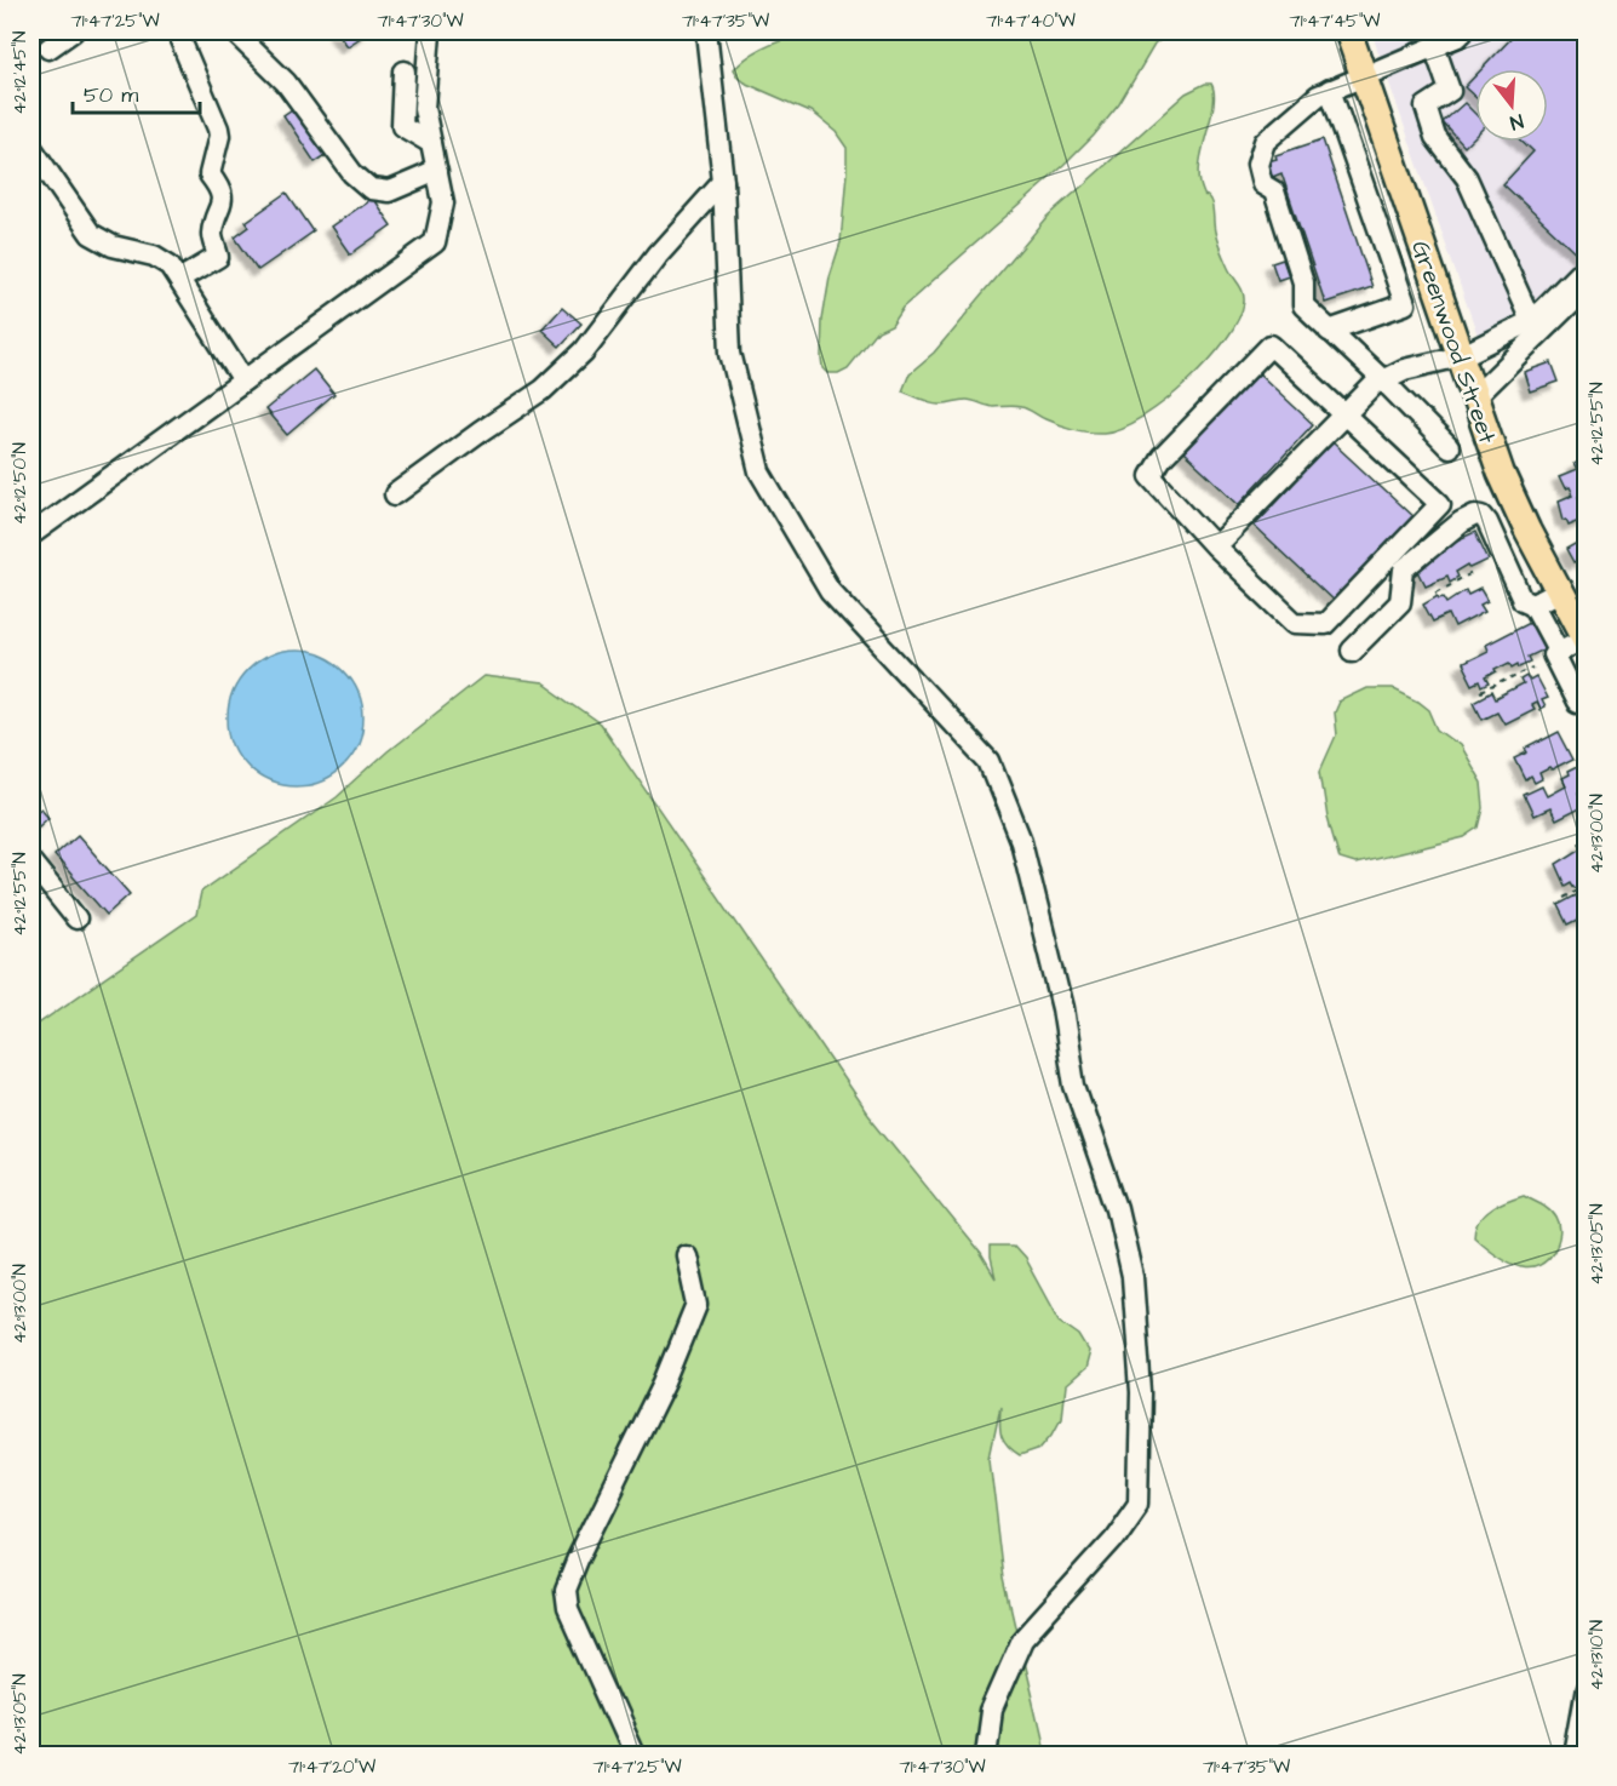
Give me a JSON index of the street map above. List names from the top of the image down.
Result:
{
  "streets": {
    "main road": ["Greenwood Street"]
  },
  "scale_bar": "50 m",
  "north": "bottom",
  "coordinates": [
    "71°47'25\"W",
    "71°47'30\"W",
    "71°47'35\"W",
    "71°47'40\"W",
    "71°47'45\"W",
    "42°12'45\"N",
    "42°12'55\"N",
    "42°12'50\"N",
    "42°13'00\"N",
    "42°13'05\"N",
    "42°13'10\"N",
    "71°47'20\"W"
  ]
}
